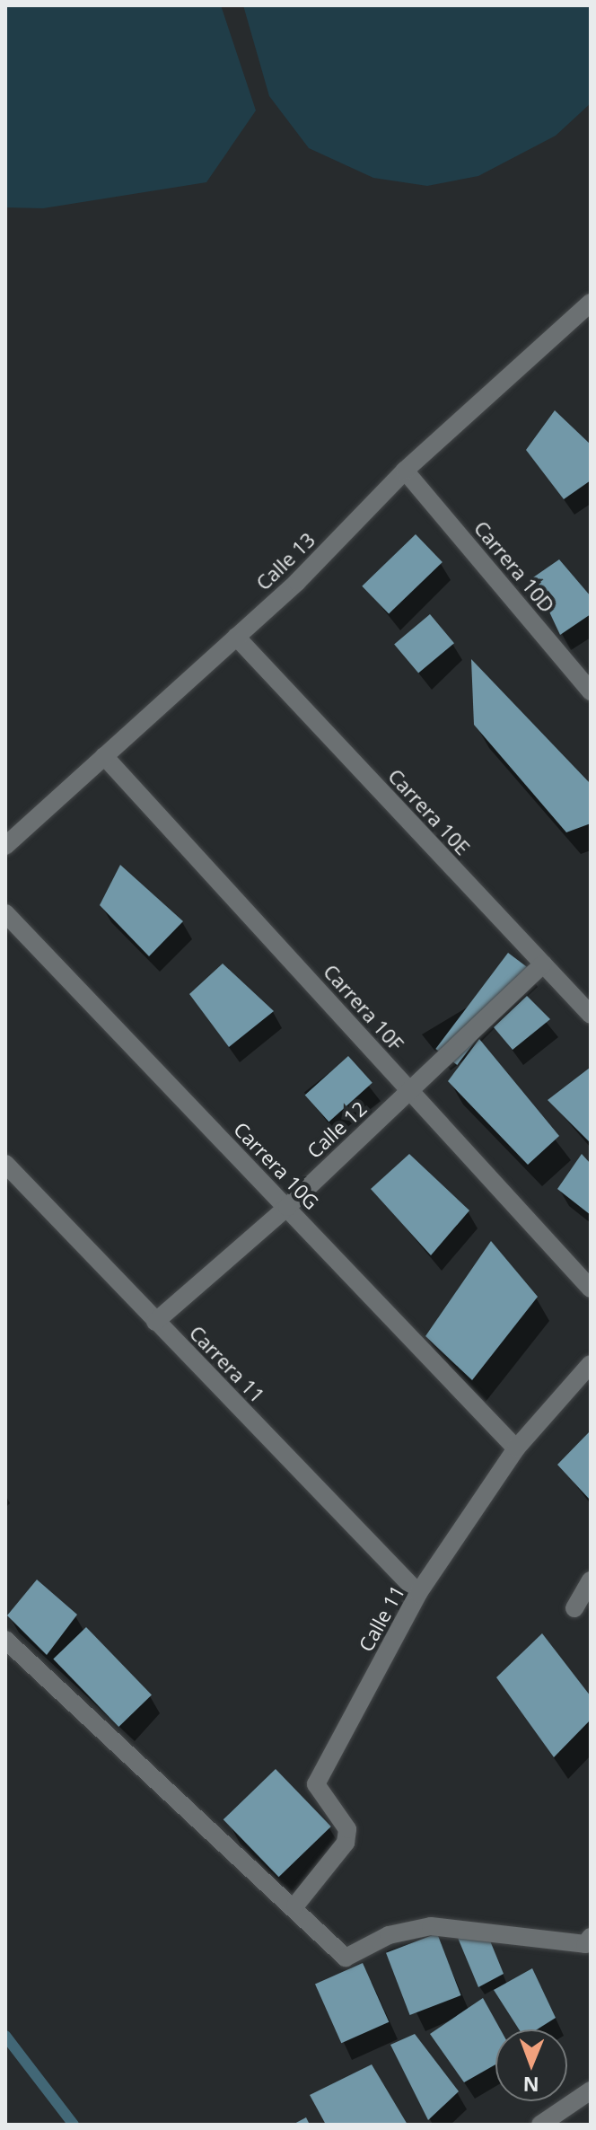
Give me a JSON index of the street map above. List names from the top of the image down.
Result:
{
  "streets": {
    "street": [
      "Calle 13",
      "Carrera 10D",
      "Carrera 10E",
      "Carrera 10F",
      "Calle 12",
      "Carrera 10G",
      "Carrera 11",
      "Calle 11"
    ]
  },
  "crossings": [
    ["Calle 13", "Carrera 10D"],
    ["Calle 13", "Carrera 10E"],
    ["Calle 13", "Carrera 10F"],
    ["Carrera 10E", "Calle 12"],
    ["Carrera 10F", "Calle 12"],
    ["Calle 12", "Carrera 10G"],
    ["Calle 12", "Carrera 11"],
    ["Carrera 10G", "Calle 11"],
    ["Carrera 11", "Calle 11"]
  ],
  "north": "bottom"
}
